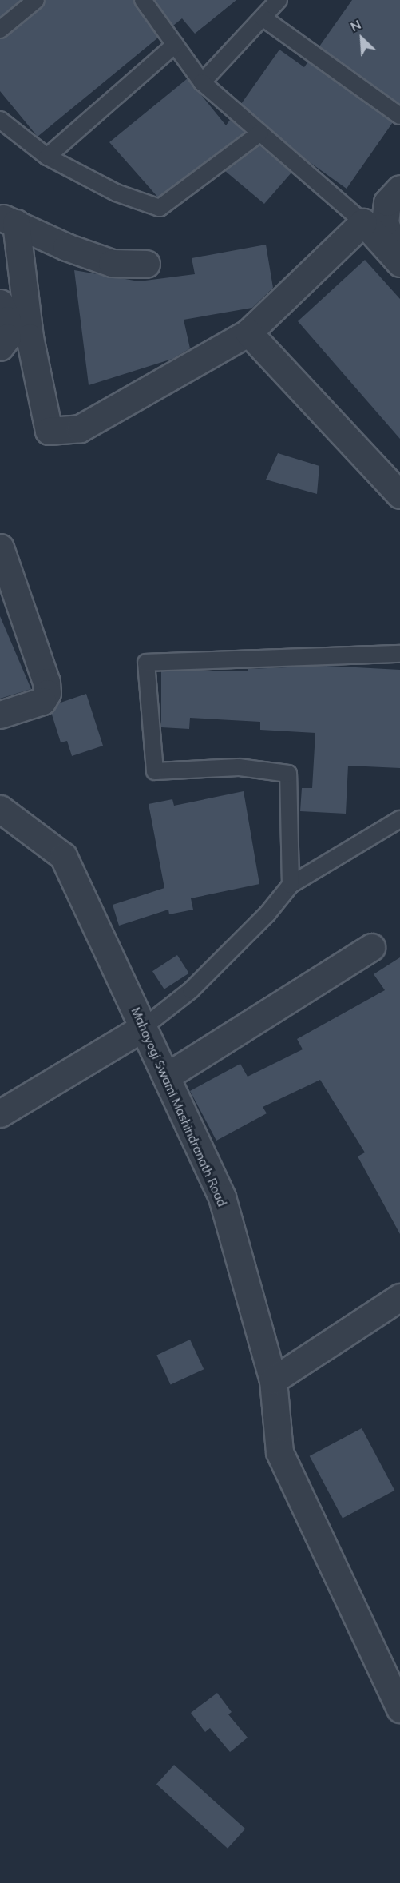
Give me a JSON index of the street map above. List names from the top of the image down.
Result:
{
  "streets": {
    "street": ["Mahayogi Swami Mashindranath Road"]
  },
  "north": "top left"
}
